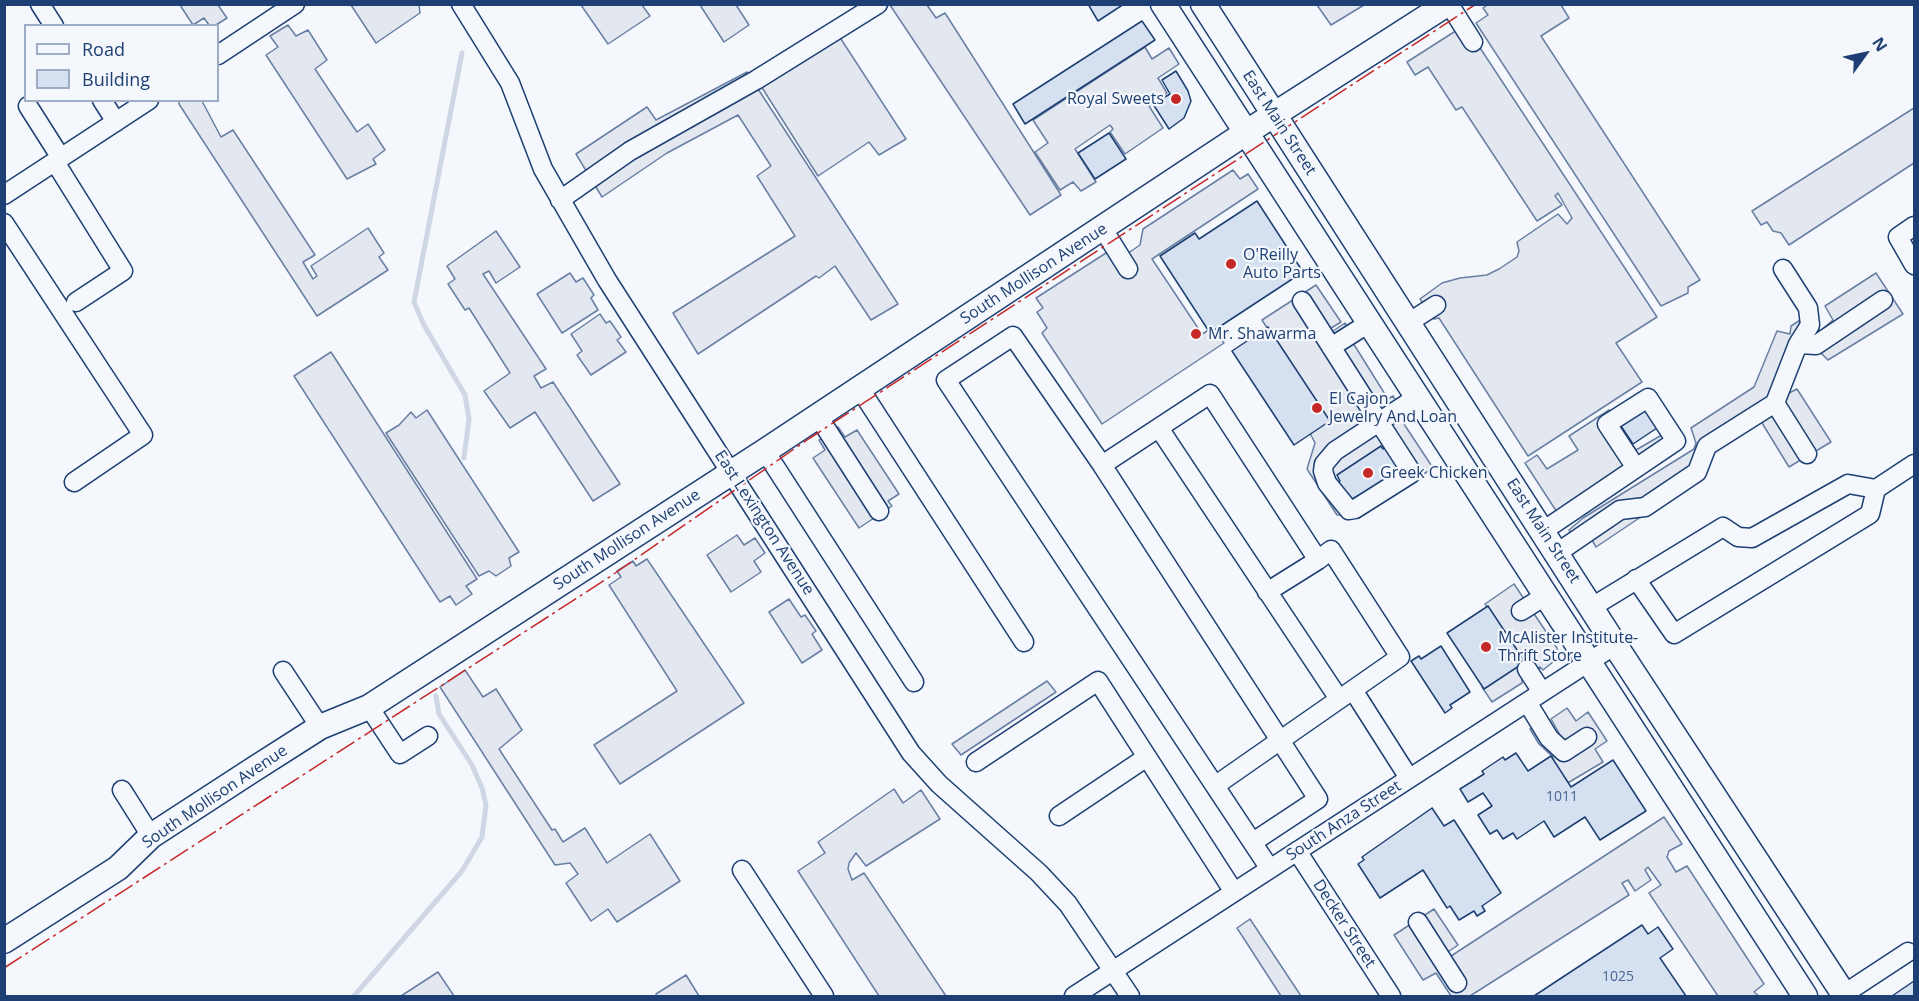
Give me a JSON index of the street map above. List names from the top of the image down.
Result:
{
  "streets": {
    "main road": ["East Main Street", "South Mollison Avenue"],
    "street": ["East Lexington Avenue", "South Anza Street", "Decker Street"]
  },
  "crossings": [
    ["East Main Street", "South Mollison Avenue"],
    ["East Main Street", "South Anza Street"],
    ["South Mollison Avenue", "East Lexington Avenue"],
    ["East Lexington Avenue", "South Anza Street"],
    ["South Anza Street", "Decker Street"]
  ],
  "places": [
    "Royal Sweets",
    "O'Reilly Auto Parts",
    "Mr. Shawarma",
    "El Cajon Jewelry And Loan",
    "Greek Chicken",
    "McAlister Institute- Thrift Store"
  ],
  "house_numbers": ["1011", "1025"],
  "legend": ["Road", "Building"],
  "north": "top right"
}
